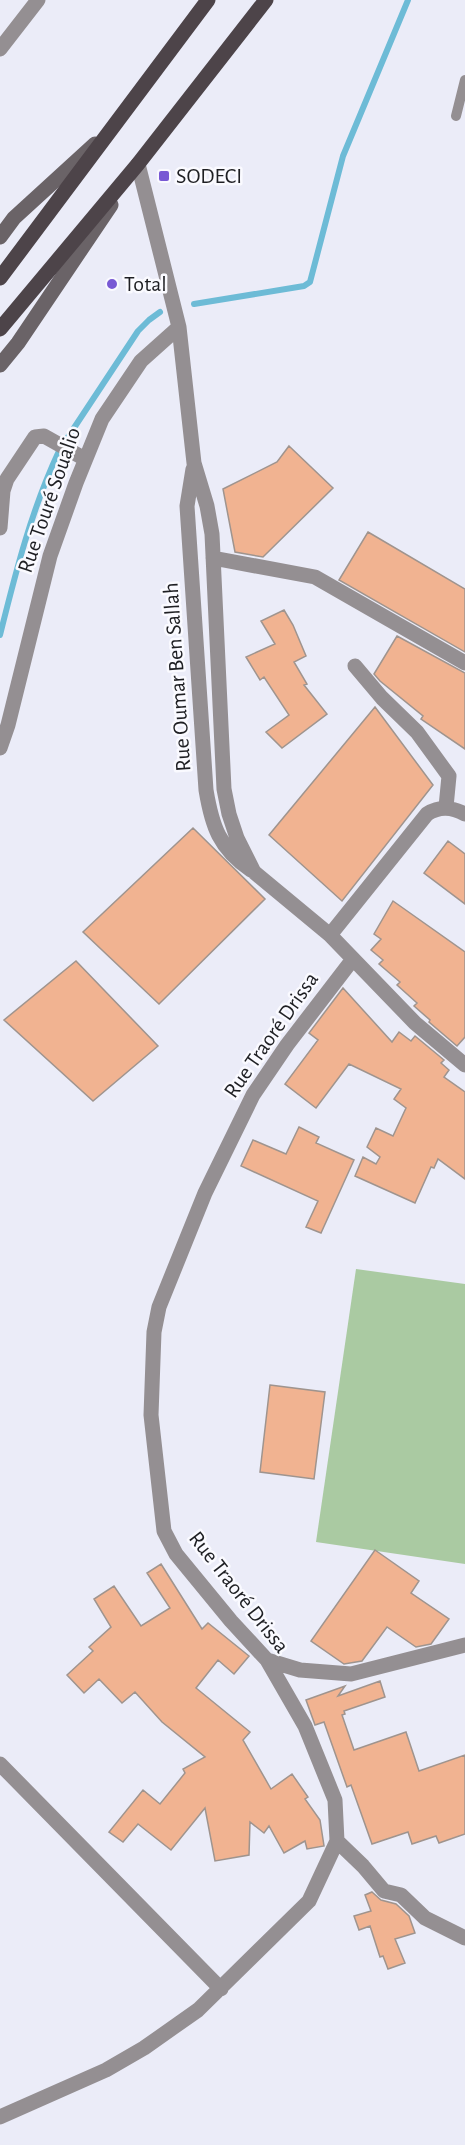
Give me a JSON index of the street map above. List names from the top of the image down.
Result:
{
  "streets": {
    "street": ["Rue Touré Soualio", "Rue Oumar Ben Sallah", "Rue Traoré Drissa"]
  },
  "crossings": [
    ["Rue Touré Soualio", "Rue Oumar Ben Sallah"],
    ["Rue Oumar Ben Sallah", "Rue Traoré Drissa"]
  ],
  "places": {
    "transit": ["SODECI"],
    "other": ["Total"]
  }
}
